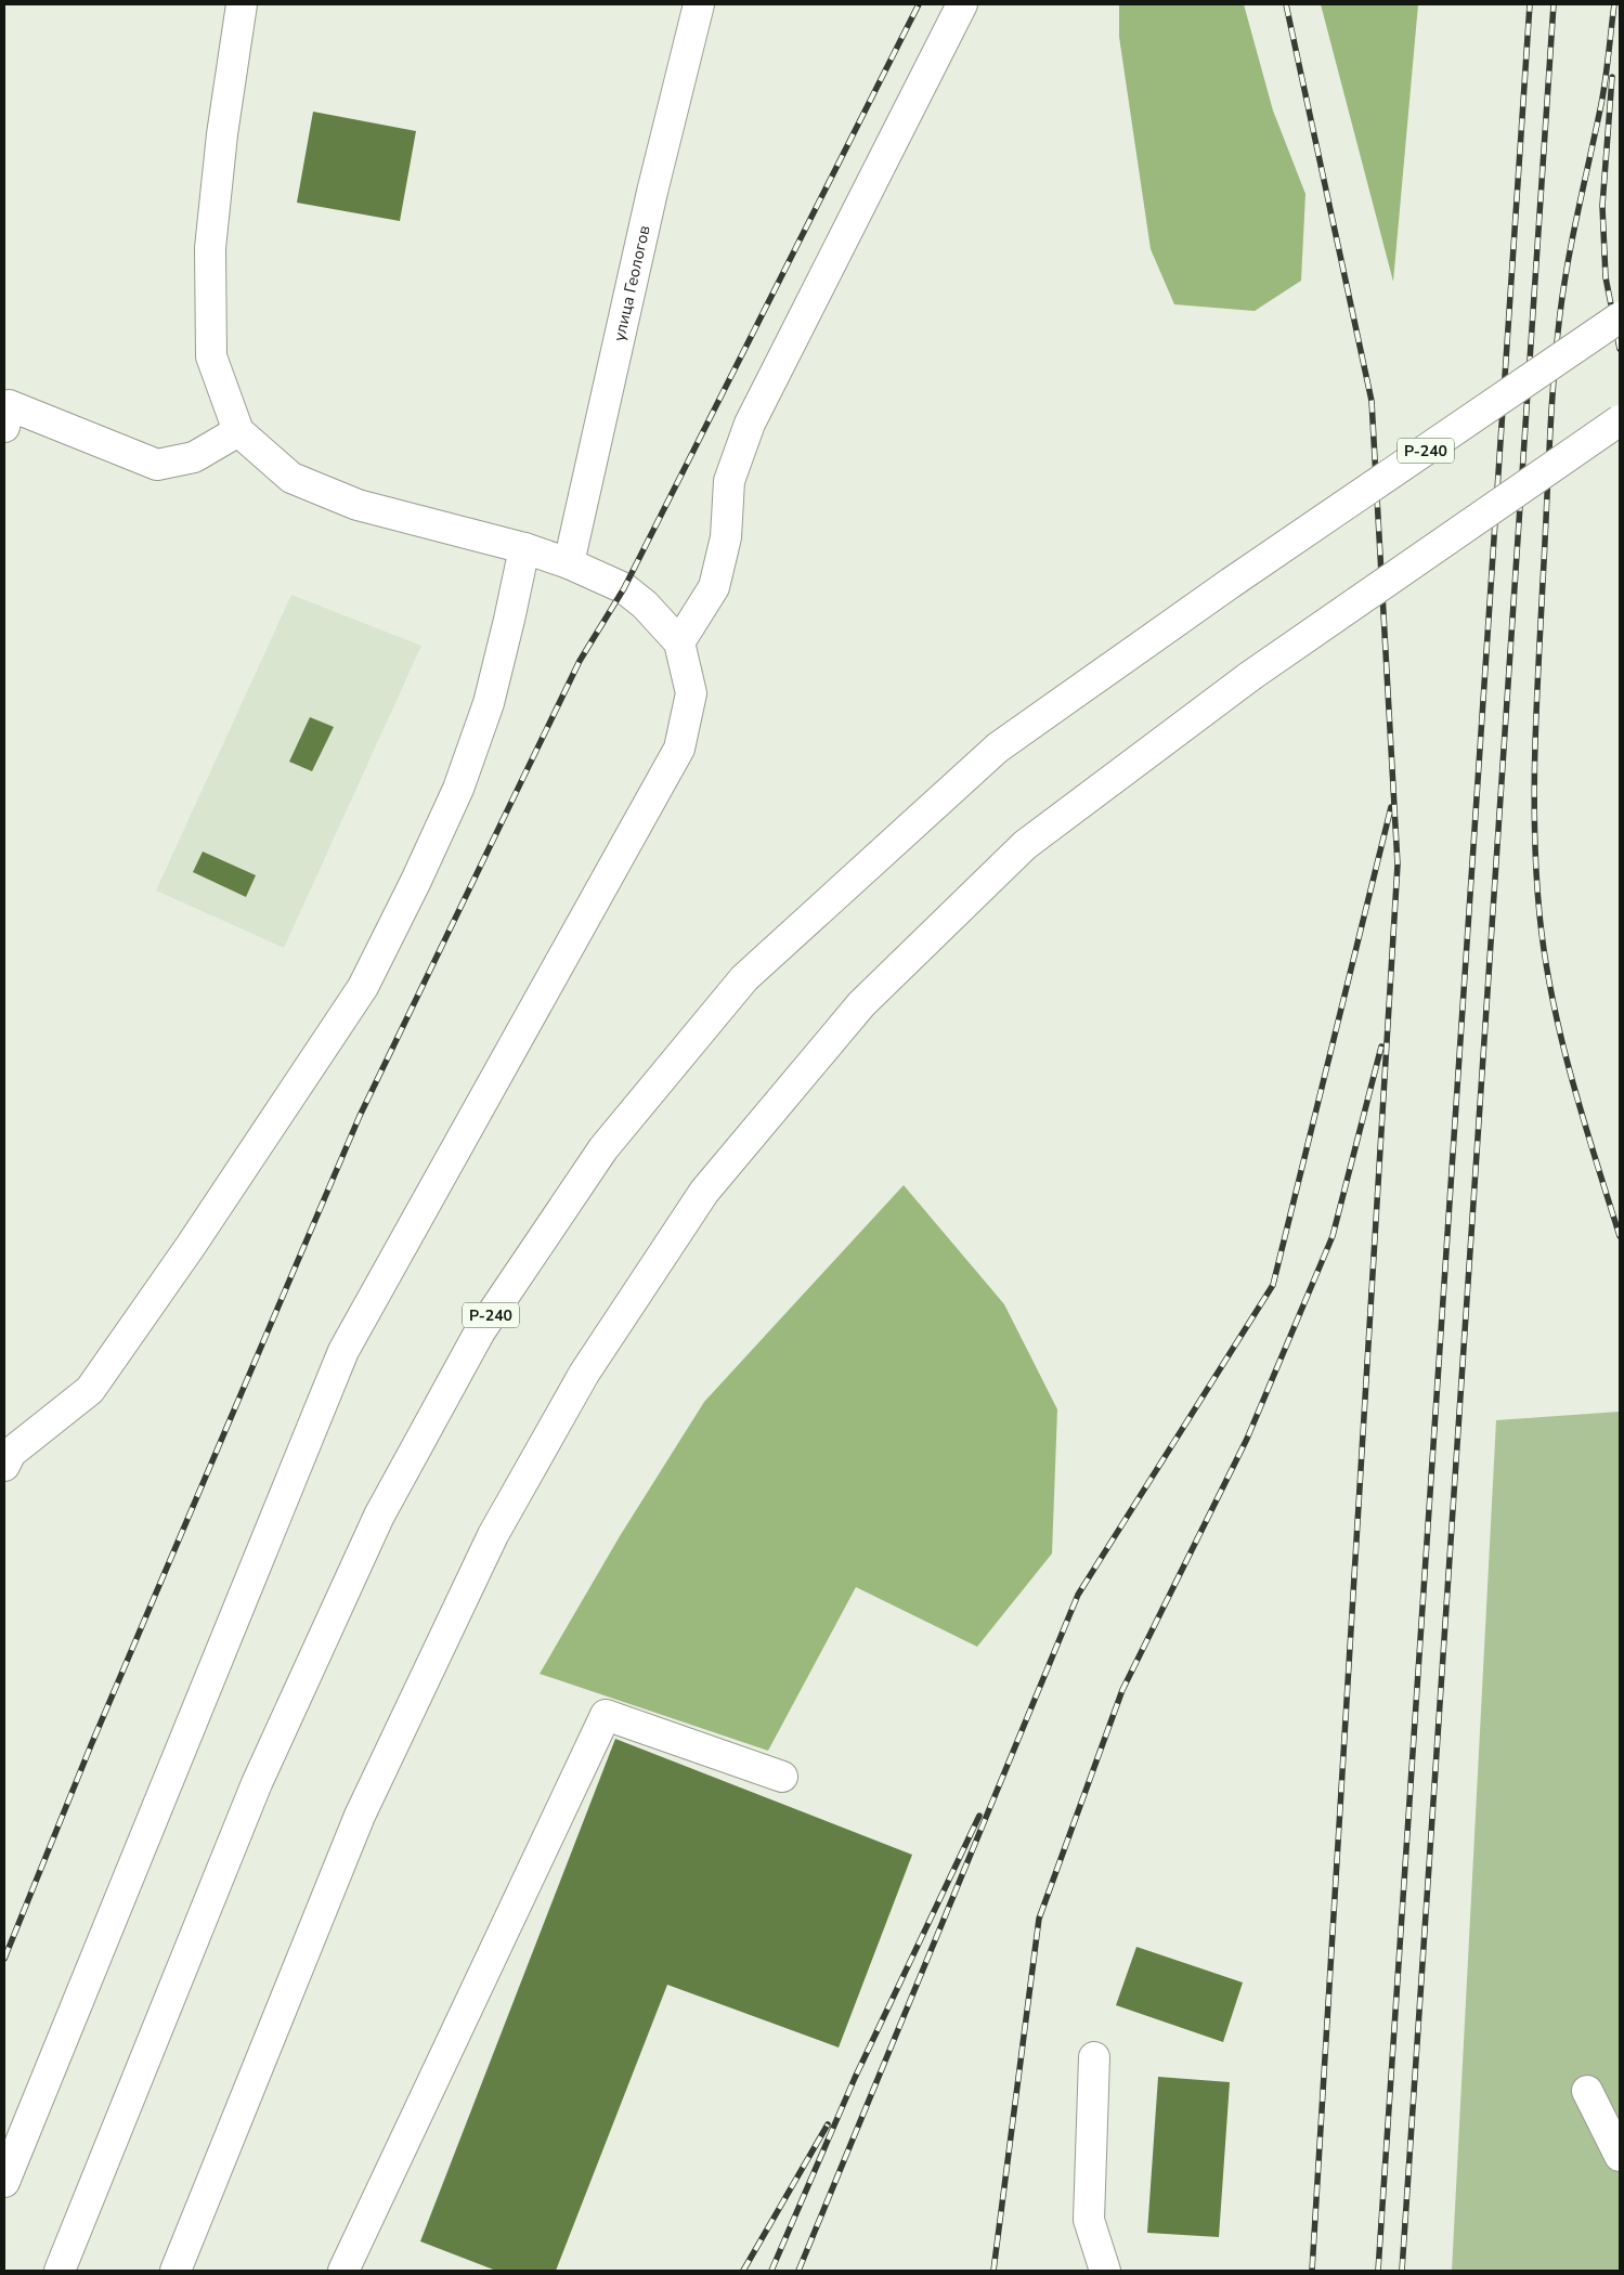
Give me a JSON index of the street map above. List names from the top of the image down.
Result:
{
  "streets": {
    "main road": ["улица Геологов", "Р-240"]
  }
}
